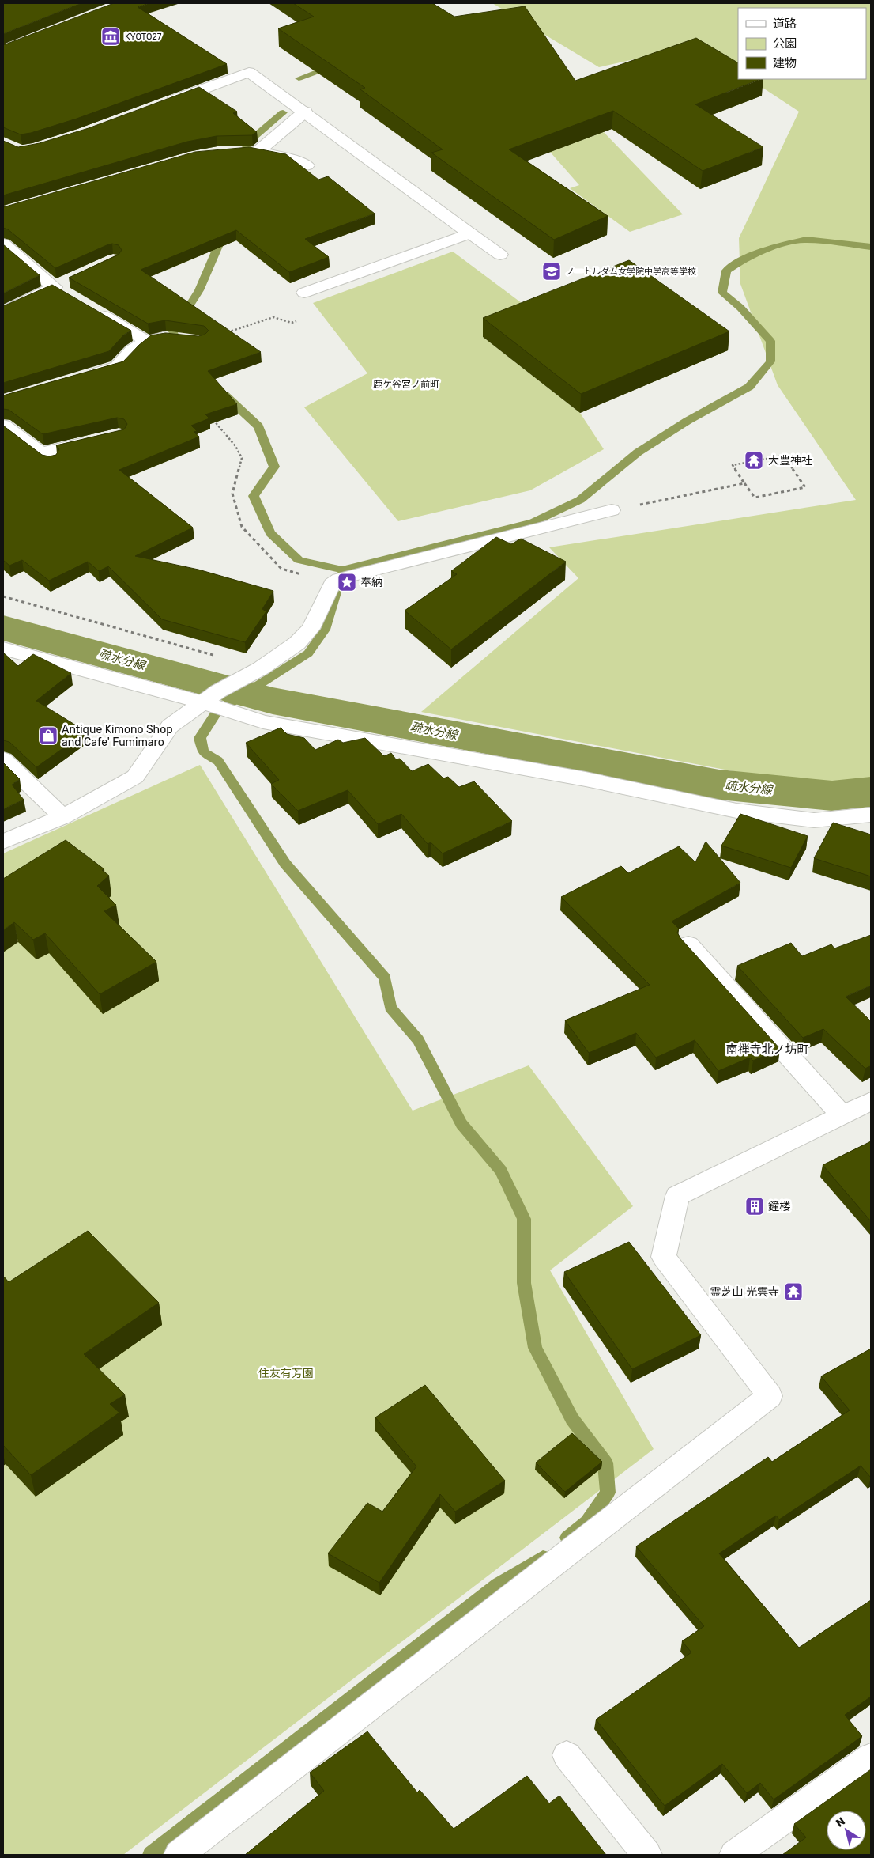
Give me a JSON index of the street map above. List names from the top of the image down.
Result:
{
  "districts": ["鹿ケ谷宮ノ前町", "南禅寺北ノ坊町"],
  "water": ["疏水分線"],
  "parks": ["住友有芳園"],
  "places": {
    "museum": ["KYOTO27"],
    "school or university": ["ノートルダム女学院中学高等学校"],
    "temple": ["大豊神社", "霊芝山 光雲寺"],
    "place": ["奉納"],
    "shop": ["Antique Kimono Shop and Cafe' Fumimaro"],
    "building": ["鐘楼"]
  },
  "legend": ["道路", "公園", "建物"],
  "north": "top left"
}
